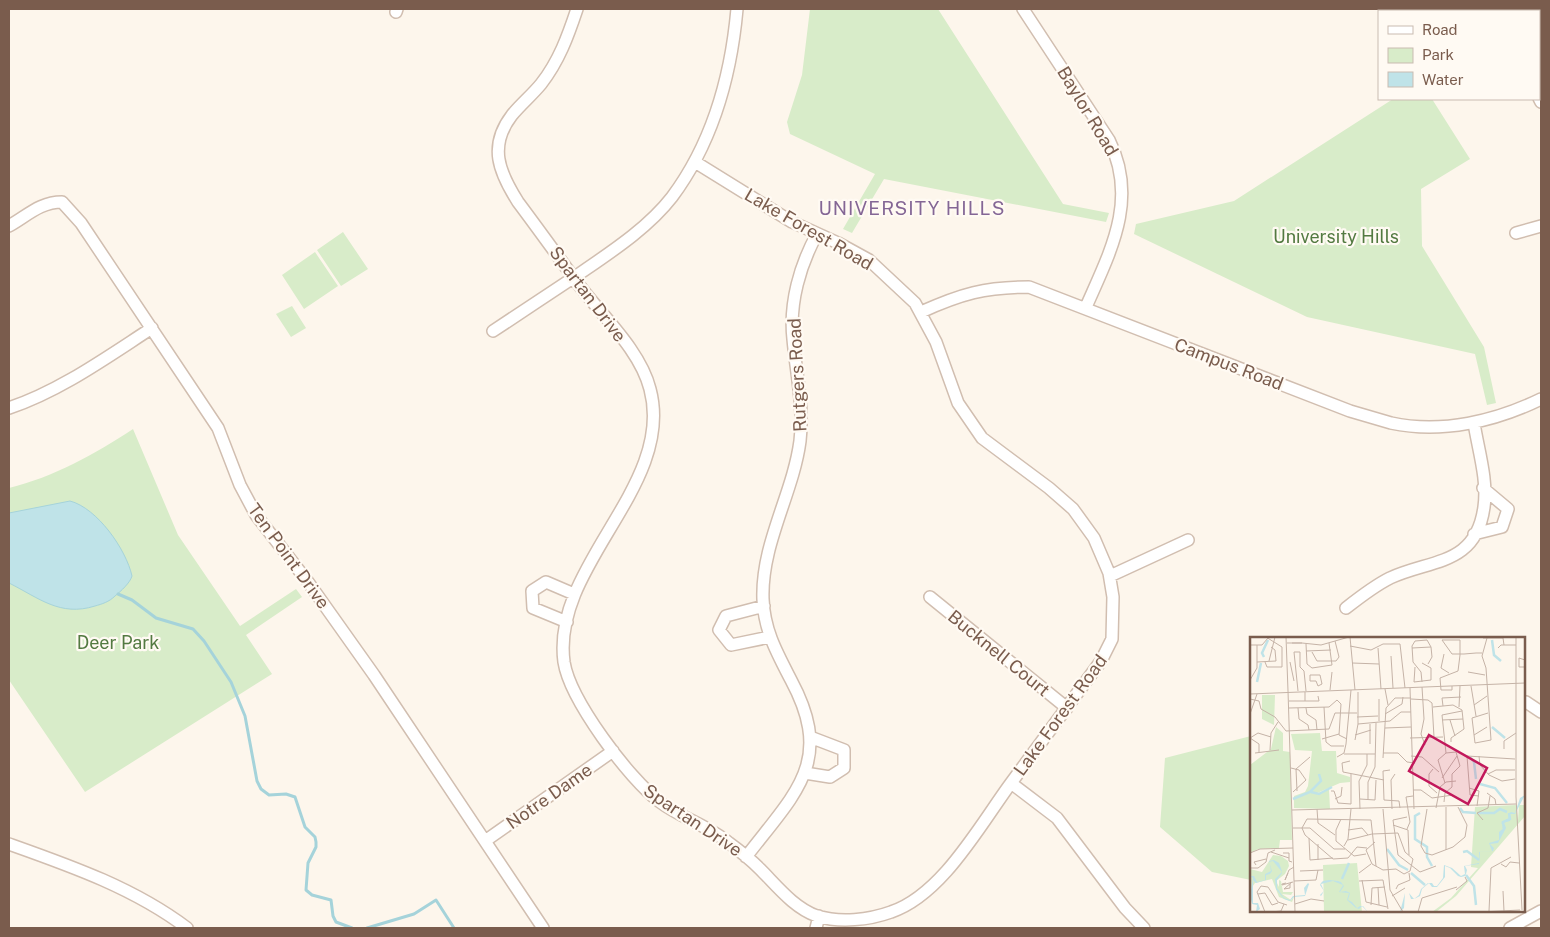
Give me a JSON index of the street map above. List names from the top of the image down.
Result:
{
  "streets": {
    "street": [
      "Baylor Road",
      "Lake Forest Road",
      "Spartan Drive",
      "Campus Road",
      "Rutgers Road",
      "Ten Point Drive",
      "Bucknell Court",
      "Notre Dame"
    ]
  },
  "crossings": [
    ["Baylor Road", "Campus Road"],
    ["Lake Forest Road", "Spartan Drive"],
    ["Lake Forest Road", "Campus Road"],
    ["Lake Forest Road", "Rutgers Road"],
    ["Lake Forest Road", "Bucknell Court"],
    ["Spartan Drive", "Rutgers Road"],
    ["Spartan Drive", "Notre Dame"],
    ["Ten Point Drive", "Notre Dame"]
  ],
  "districts": ["UNIVERSITY HILLS"],
  "parks": ["University Hills", "Deer Park"],
  "legend": ["Road", "Park", "Water"]
}
